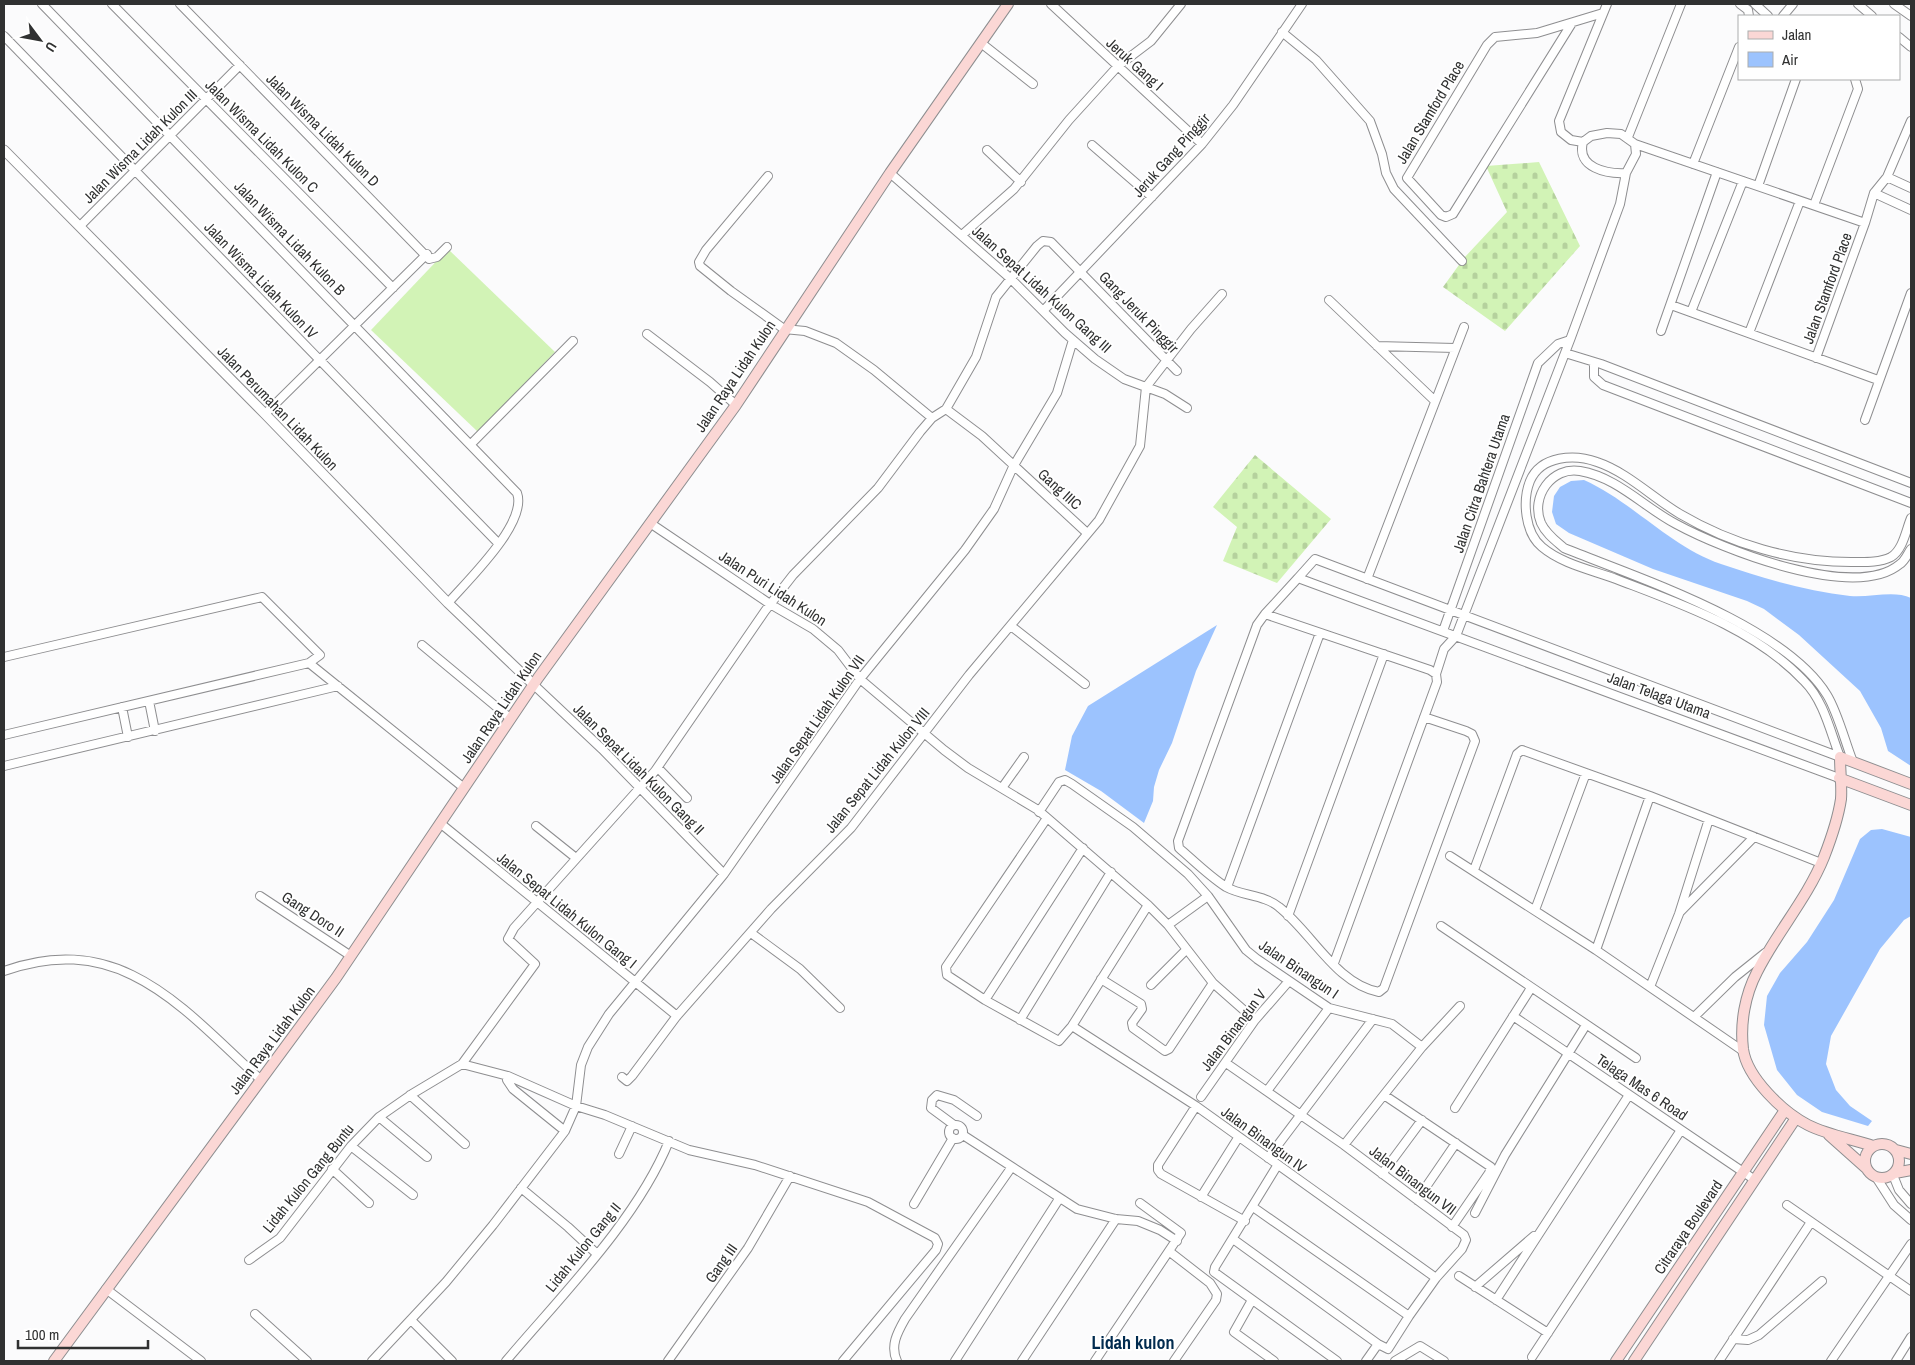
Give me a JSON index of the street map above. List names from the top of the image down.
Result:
{
  "streets": {
    "main road": ["Jalan Raya Lidah Kulon", "Jalan Telaga Utama", "Citraraya Boulevard"],
    "street": [
      "Jeruk Gang I",
      "Jalan Stamford Place",
      "Jalan Wisma Lidah Kulon D",
      "Jalan Wisma Lidah Kulon C",
      "Jalan Wisma Lidah Kulon III",
      "Jeruk Gang Pinggir",
      "Jalan Wisma Lidah Kulon B",
      "Jalan Wisma Lidah Kulon IV",
      "Jalan Sepat Lidah Kulon Gang III",
      "Gang Jeruk Pinggir",
      "Jalan Perumahan Lidah Kulon",
      "Jalan Citra Bahtera Utama",
      "Gang IIIC",
      "Jalan Puri Lidah Kulon",
      "Jalan Sepat Lidah Kulon VII",
      "Jalan Sepat Lidah Kulon Gang II",
      "Jalan Sepat Lidah Kulon VIII",
      "Jalan Sepat Lidah Kulon Gang I",
      "Gang Doro II",
      "Jalan Binangun I",
      "Jalan Binangun V",
      "Telaga Mas 6 Road",
      "Jalan Binangun IV",
      "Lidah Kulon Gang Buntu",
      "Jalan Binangun VII",
      "Lidah Kulon Gang II",
      "Gang III"
    ]
  },
  "crossings": [
    ["Jeruk Gang I", "Jeruk Gang Pinggir"],
    ["Jalan Stamford Place", "Jalan Citra Bahtera Utama"],
    ["Jalan Wisma Lidah Kulon D", "Jalan Wisma Lidah Kulon III"],
    ["Jalan Wisma Lidah Kulon C", "Jalan Wisma Lidah Kulon III"],
    ["Jalan Wisma Lidah Kulon III", "Jalan Wisma Lidah Kulon B"],
    ["Jalan Wisma Lidah Kulon III", "Jalan Wisma Lidah Kulon IV"],
    ["Jalan Wisma Lidah Kulon III", "Jalan Perumahan Lidah Kulon"],
    ["Jeruk Gang Pinggir", "Jalan Sepat Lidah Kulon Gang III"],
    ["Jeruk Gang Pinggir", "Gang Jeruk Pinggir"],
    ["Jalan Wisma Lidah Kulon B", "Jalan Wisma Lidah Kulon IV"],
    ["Jalan Sepat Lidah Kulon Gang III", "Gang Jeruk Pinggir"],
    ["Jalan Sepat Lidah Kulon Gang III", "Jalan Raya Lidah Kulon"],
    ["Jalan Sepat Lidah Kulon Gang III", "Jalan Sepat Lidah Kulon VII"],
    ["Jalan Sepat Lidah Kulon Gang III", "Jalan Sepat Lidah Kulon VIII"],
    ["Jalan Raya Lidah Kulon", "Jalan Perumahan Lidah Kulon"],
    ["Jalan Raya Lidah Kulon", "Jalan Puri Lidah Kulon"],
    ["Jalan Raya Lidah Kulon", "Jalan Sepat Lidah Kulon Gang II"],
    ["Jalan Raya Lidah Kulon", "Jalan Sepat Lidah Kulon Gang I"],
    ["Jalan Raya Lidah Kulon", "Gang Doro II"],
    ["Jalan Perumahan Lidah Kulon", "Jalan Sepat Lidah Kulon Gang II"],
    ["Jalan Citra Bahtera Utama", "Jalan Telaga Utama"],
    ["Gang IIIC", "Jalan Sepat Lidah Kulon VII"],
    ["Gang IIIC", "Jalan Sepat Lidah Kulon VIII"],
    ["Jalan Puri Lidah Kulon", "Jalan Sepat Lidah Kulon VII"],
    ["Jalan Puri Lidah Kulon", "Jalan Sepat Lidah Kulon VIII"],
    ["Jalan Puri Lidah Kulon", "Jalan Binangun I"],
    ["Jalan Puri Lidah Kulon", "Jalan Binangun V"],
    ["Jalan Sepat Lidah Kulon VII", "Jalan Sepat Lidah Kulon Gang II"],
    ["Jalan Sepat Lidah Kulon VII", "Jalan Sepat Lidah Kulon Gang I"],
    ["Jalan Sepat Lidah Kulon VIII", "Jalan Sepat Lidah Kulon Gang I"],
    ["Jalan Binangun I", "Jalan Binangun V"],
    ["Jalan Binangun V", "Jalan Binangun VII"],
    ["Telaga Mas 6 Road", "Citraraya Boulevard"],
    ["Jalan Binangun IV", "Jalan Binangun VII"]
  ],
  "districts": ["Lidah kulon"],
  "legend": ["Jalan", "Air"],
  "scale_bar": "100 m",
  "north": "bottom right"
}
